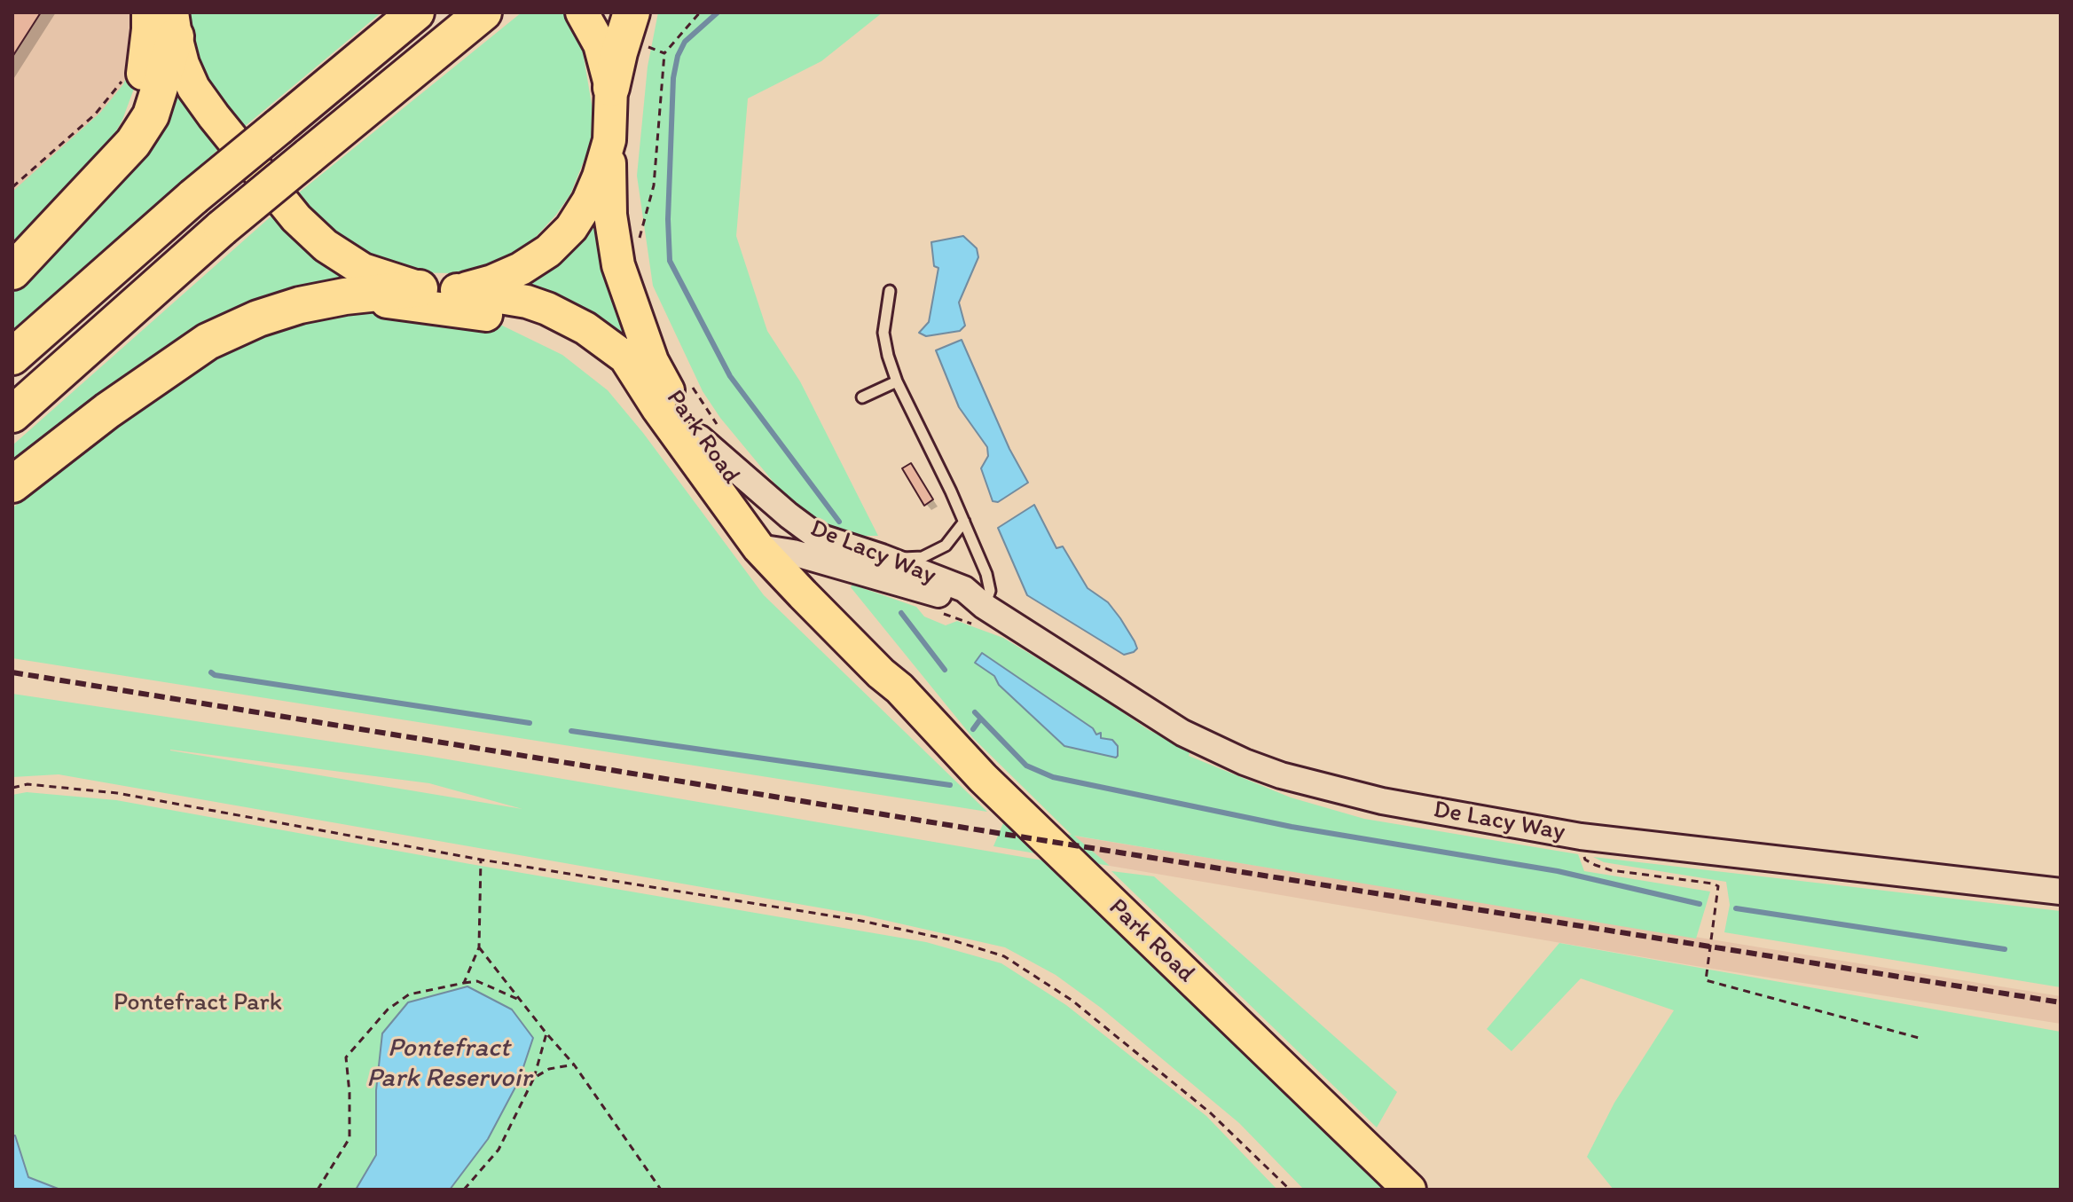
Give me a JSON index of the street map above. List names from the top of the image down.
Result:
{
  "streets": {
    "main road": ["Park Road"],
    "street": ["De Lacy Way"]
  },
  "crossings": [
    ["Park Road", "De Lacy Way"]
  ],
  "water": ["Pontefract Park Reservoir"],
  "parks": ["Pontefract Park"]
}
